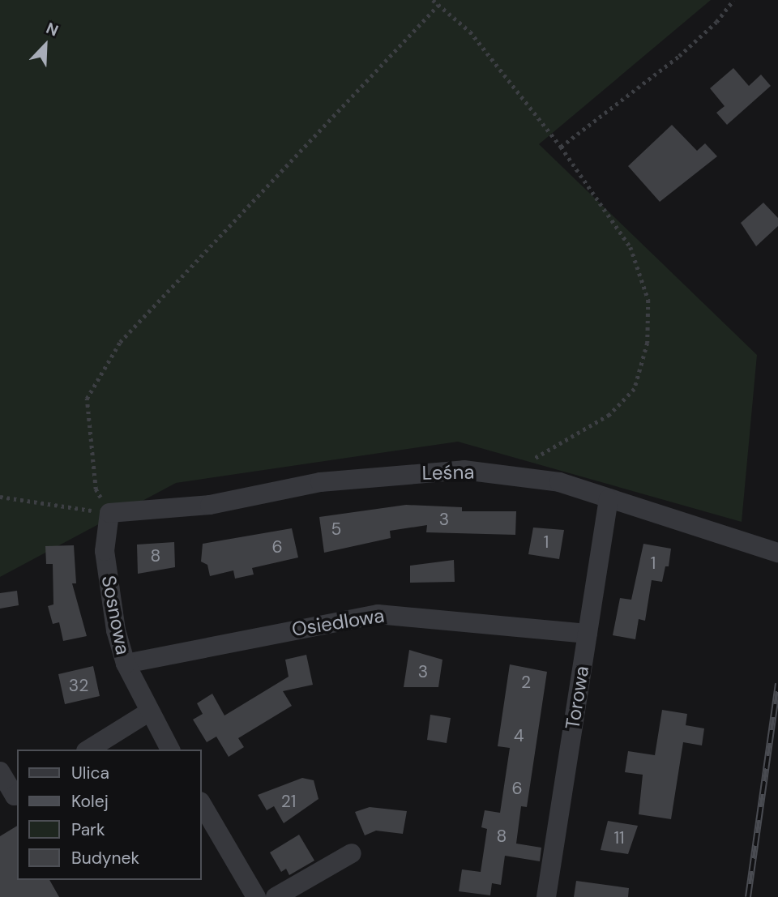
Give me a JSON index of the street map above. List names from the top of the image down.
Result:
{
  "streets": {
    "street": [
      "Leśna",
      "Sosnowa",
      "Osiedlowa",
      "Torowa"
    ]
  },
  "crossings": [
    ["Leśna", "Sosnowa"],
    ["Leśna", "Torowa"],
    ["Sosnowa", "Osiedlowa"],
    ["Osiedlowa", "Torowa"]
  ],
  "house_numbers": [
    "3",
    "5",
    "1",
    "6",
    "8",
    "1",
    "3",
    "2",
    "32",
    "4",
    "6",
    "21",
    "8",
    "11"
  ],
  "legend": [
    "Ulica",
    "Kolej",
    "Park",
    "Budynek"
  ],
  "north": "top right"
}
